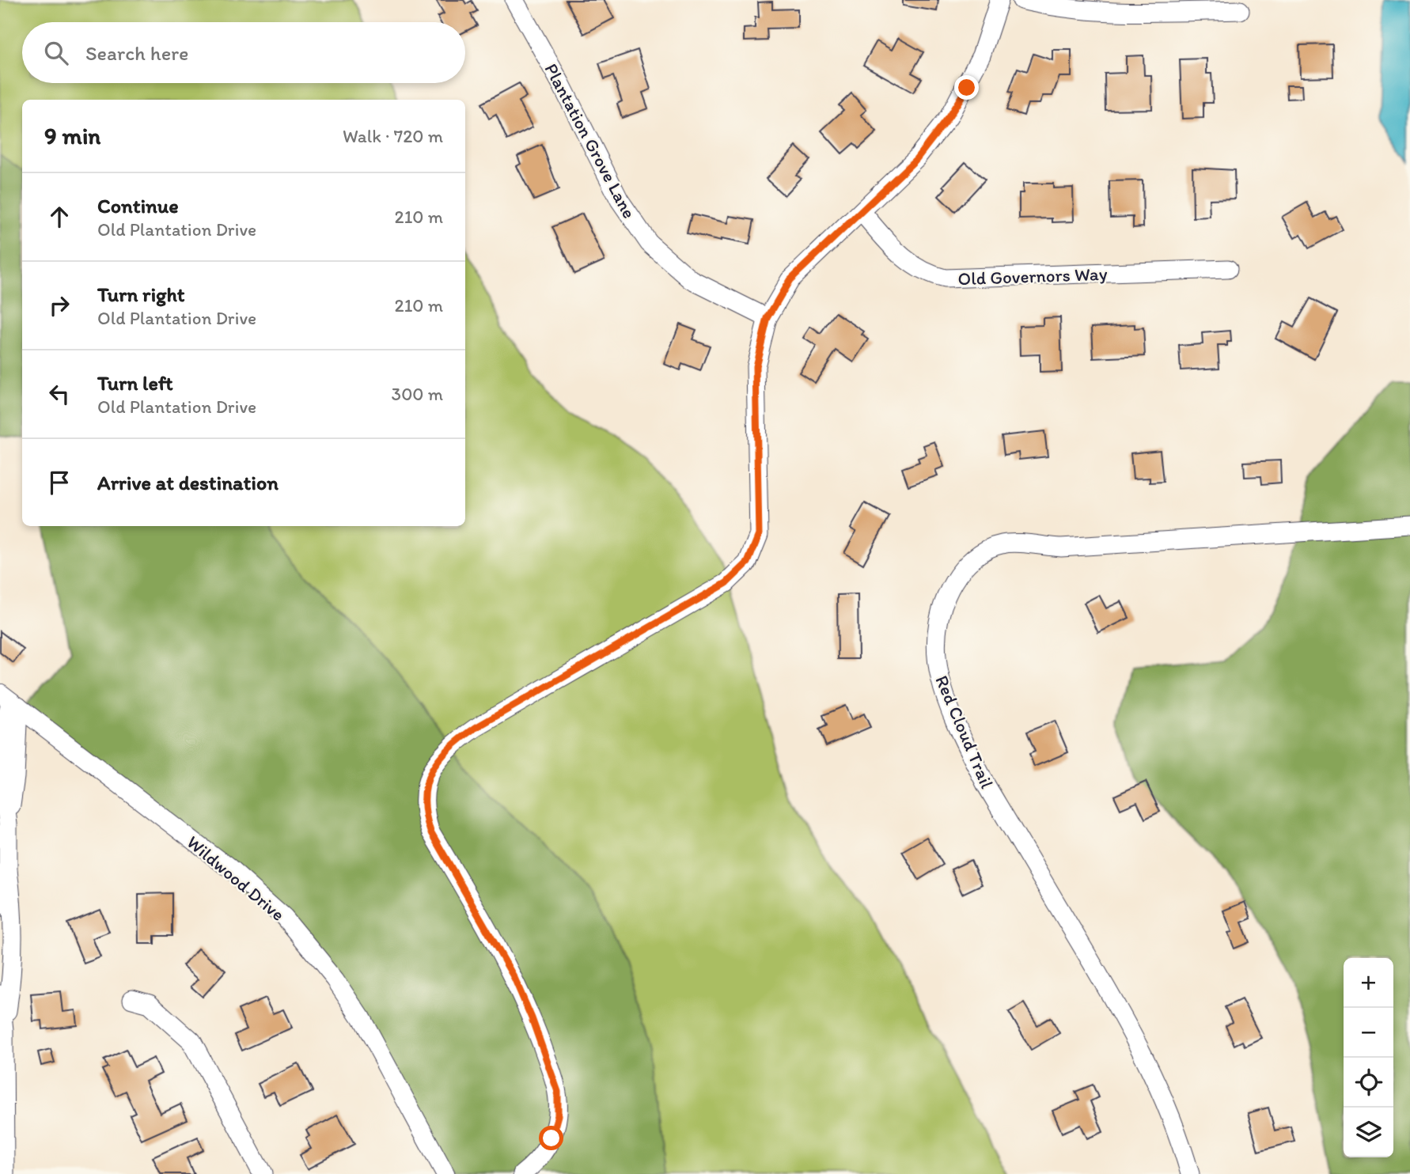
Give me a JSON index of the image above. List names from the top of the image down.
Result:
{
  "streets": {
    "street": [
      "Plantation Grove Lane",
      "Old Governors Way",
      "Red Cloud Trail",
      "Wildwood Drive"
    ]
  },
  "page": {
    "search": "Search here",
    "heading": ["9 min", "Walk · 720 m"],
    "list": [
      ["Continue", "Old Plantation Drive", "210 m"],
      ["Turn right", "Old Plantation Drive", "210 m"],
      ["Turn left", "Old Plantation Drive", "300 m"],
      "Arrive at destination"
    ],
    "map_buttons": ["+", "−"]
  }
}
